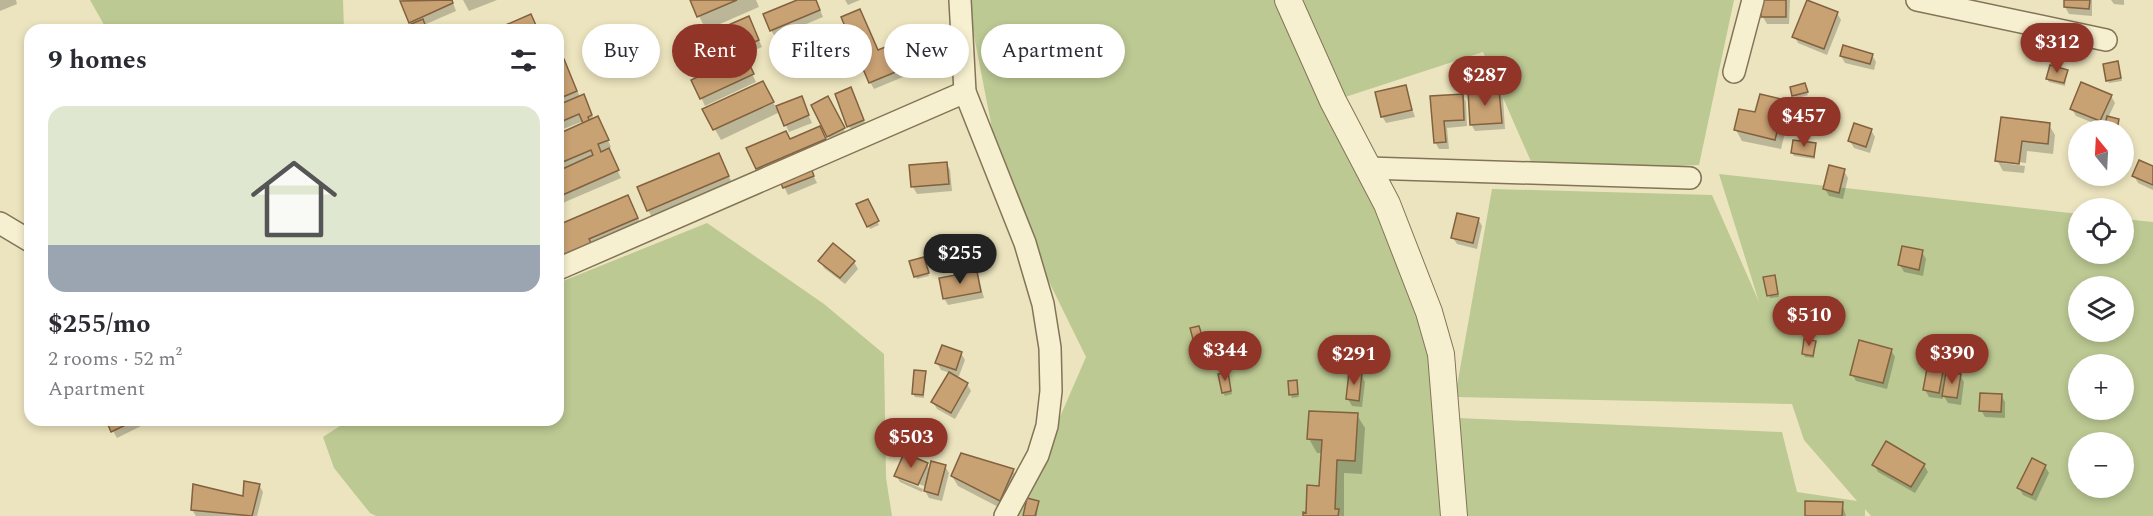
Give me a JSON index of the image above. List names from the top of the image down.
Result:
{
  "north": "top",
  "page": {
    "price": [
      "$312",
      "$287",
      "$457",
      "$255",
      "$510",
      "$344",
      "$390",
      "$291",
      "$503"
    ],
    "chip": [
      "Buy",
      "Rent",
      "Filters",
      "New",
      "Apartment"
    ],
    "heading": "9 homes",
    "list": [
      {
        "name": "$255/mo",
        "note": "2 rooms · 52 m² · Apartment"
      }
    ],
    "map_buttons": ["+", "−"]
  }
}
